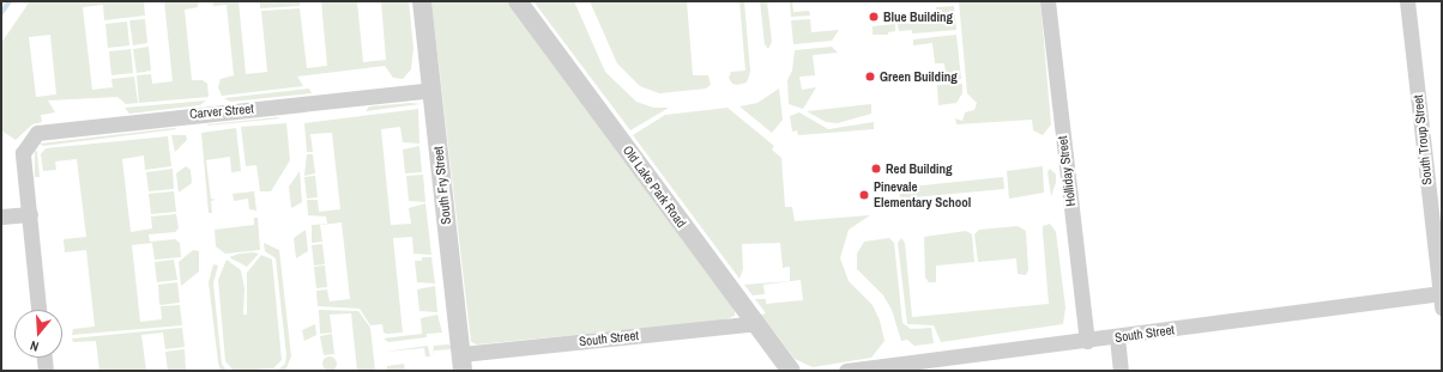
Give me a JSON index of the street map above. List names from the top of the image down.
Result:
{
  "streets": {
    "street": [
      "Carver Street",
      "South Troup Street",
      "Holliday Street",
      "South Fry Street",
      "Old Lake Park Road",
      "South Street"
    ]
  },
  "crossings": [
    ["Carver Street", "South Fry Street"],
    ["South Troup Street", "South Street"],
    ["Holliday Street", "South Street"],
    ["South Fry Street", "South Street"],
    ["Old Lake Park Road", "South Street"]
  ],
  "places": [
    "Blue Building",
    "Green Building",
    "Red Building",
    "Pinevale Elementary School"
  ],
  "north": "bottom"
}
